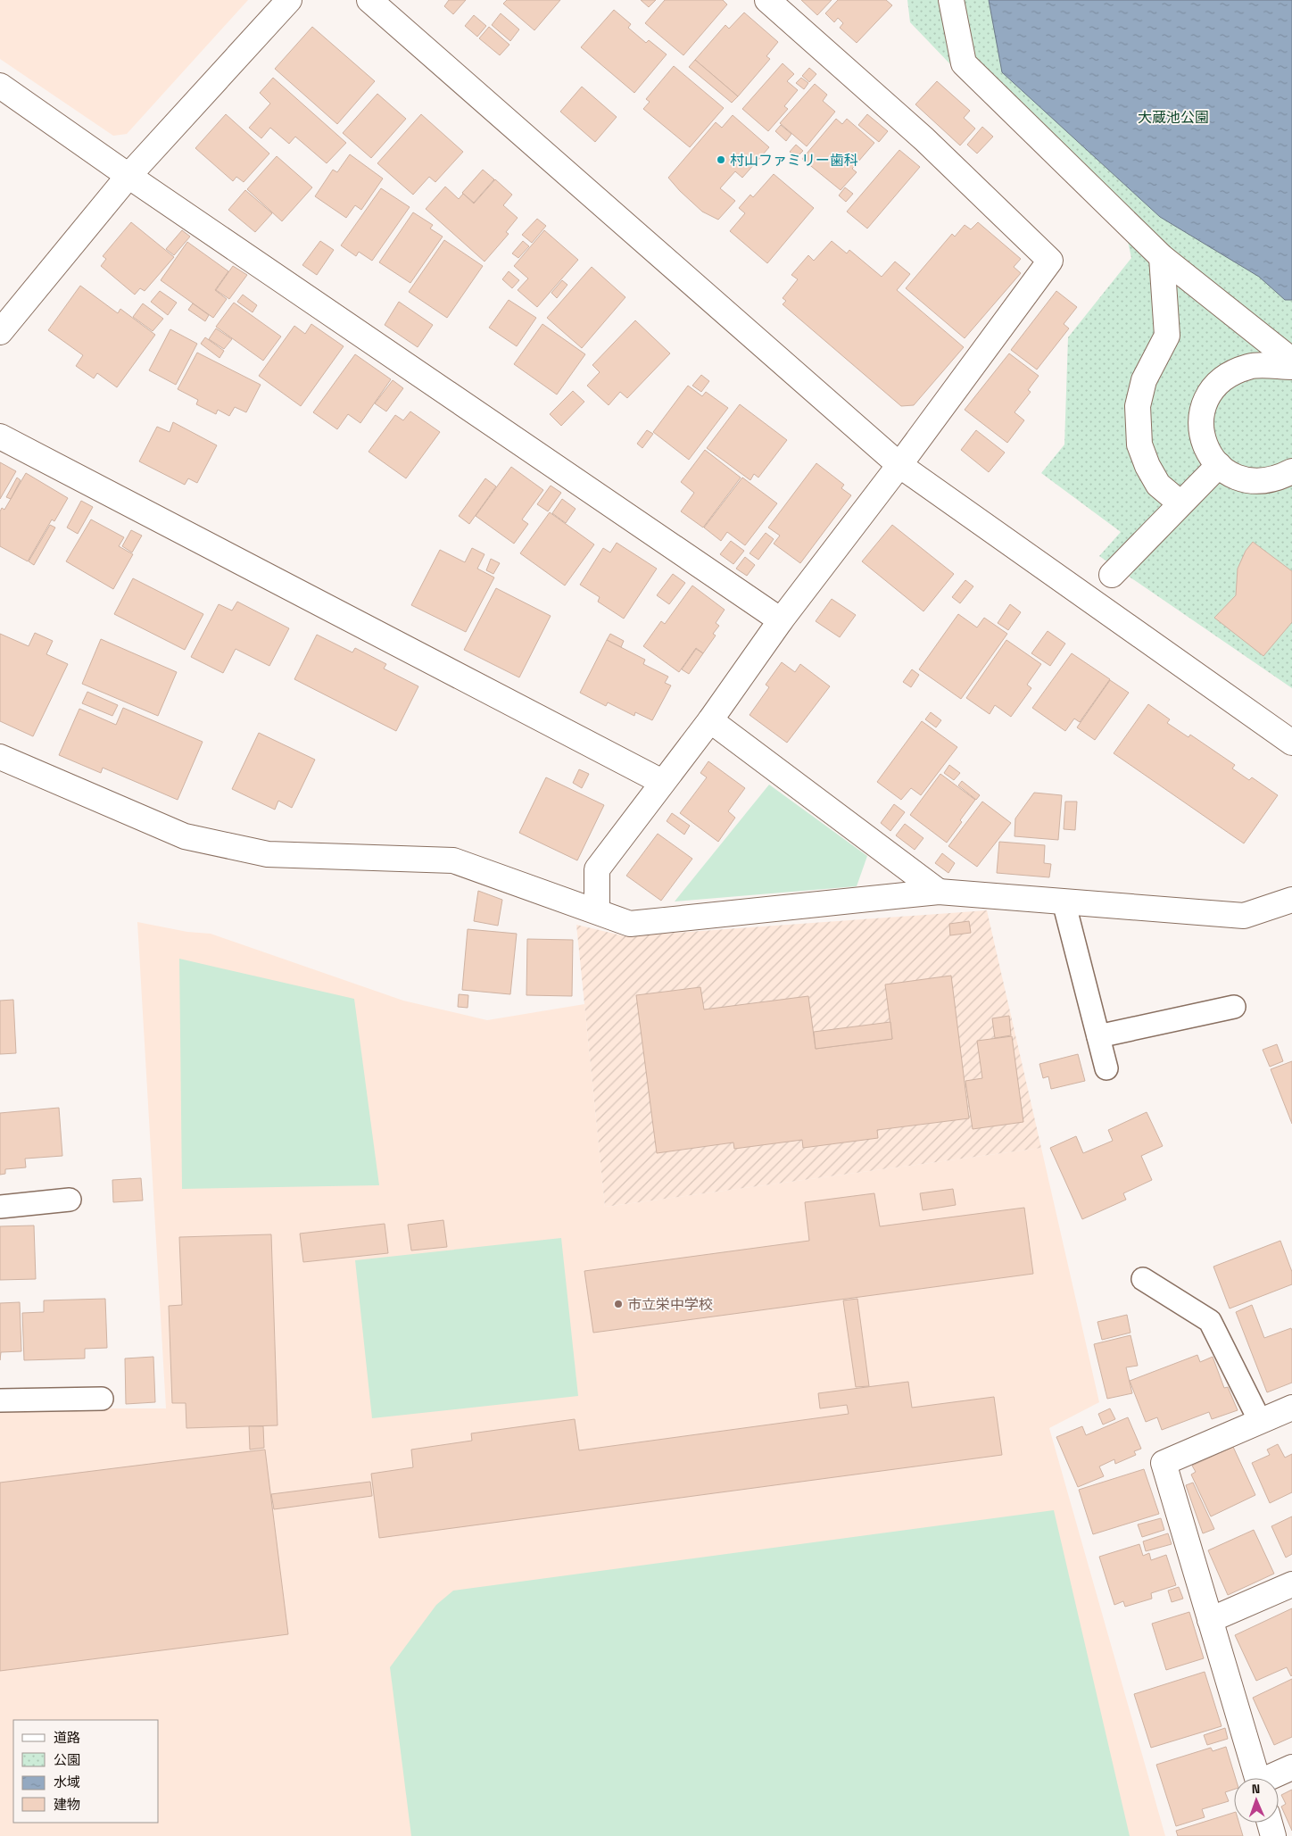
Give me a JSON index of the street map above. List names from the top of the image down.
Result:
{
  "parks": ["大蔵池公園"],
  "places": ["村山ファミリー歯科", "市立栄中学校"],
  "legend": [
    "道路",
    "公園",
    "水域",
    "建物"
  ],
  "north": "top"
}
